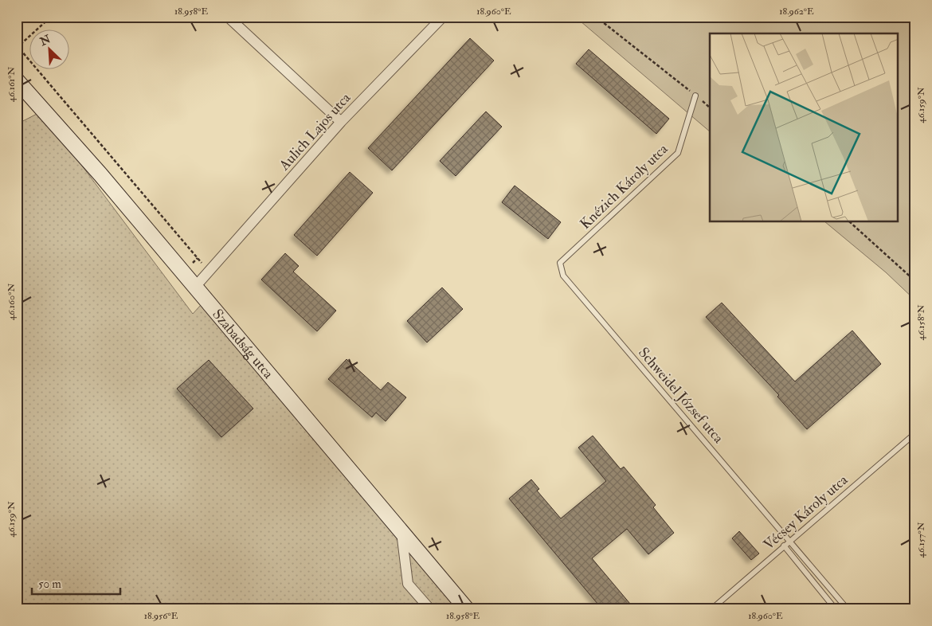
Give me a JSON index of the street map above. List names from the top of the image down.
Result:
{
  "streets": {
    "main road": ["Szabadság utca"],
    "street": ["Aulich Lajos utca"],
    "lane": ["Knézich Károly utca", "Schweidel József utca", "Vécsey Károly utca"]
  },
  "crossings": [
    ["Aulich Lajos utca", "Szabadság utca"],
    ["Knézich Károly utca", "Schweidel József utca"],
    ["Schweidel József utca", "Vécsey Károly utca"]
  ],
  "scale_bar": "50 m",
  "north": "top left",
  "coordinates": [
    "18.958°E",
    "18.960°E",
    "18.962°E",
    "46.161°N",
    "46.159°N",
    "46.160°N",
    "46.158°N",
    "46.157°N",
    "18.956°E"
  ]
}
